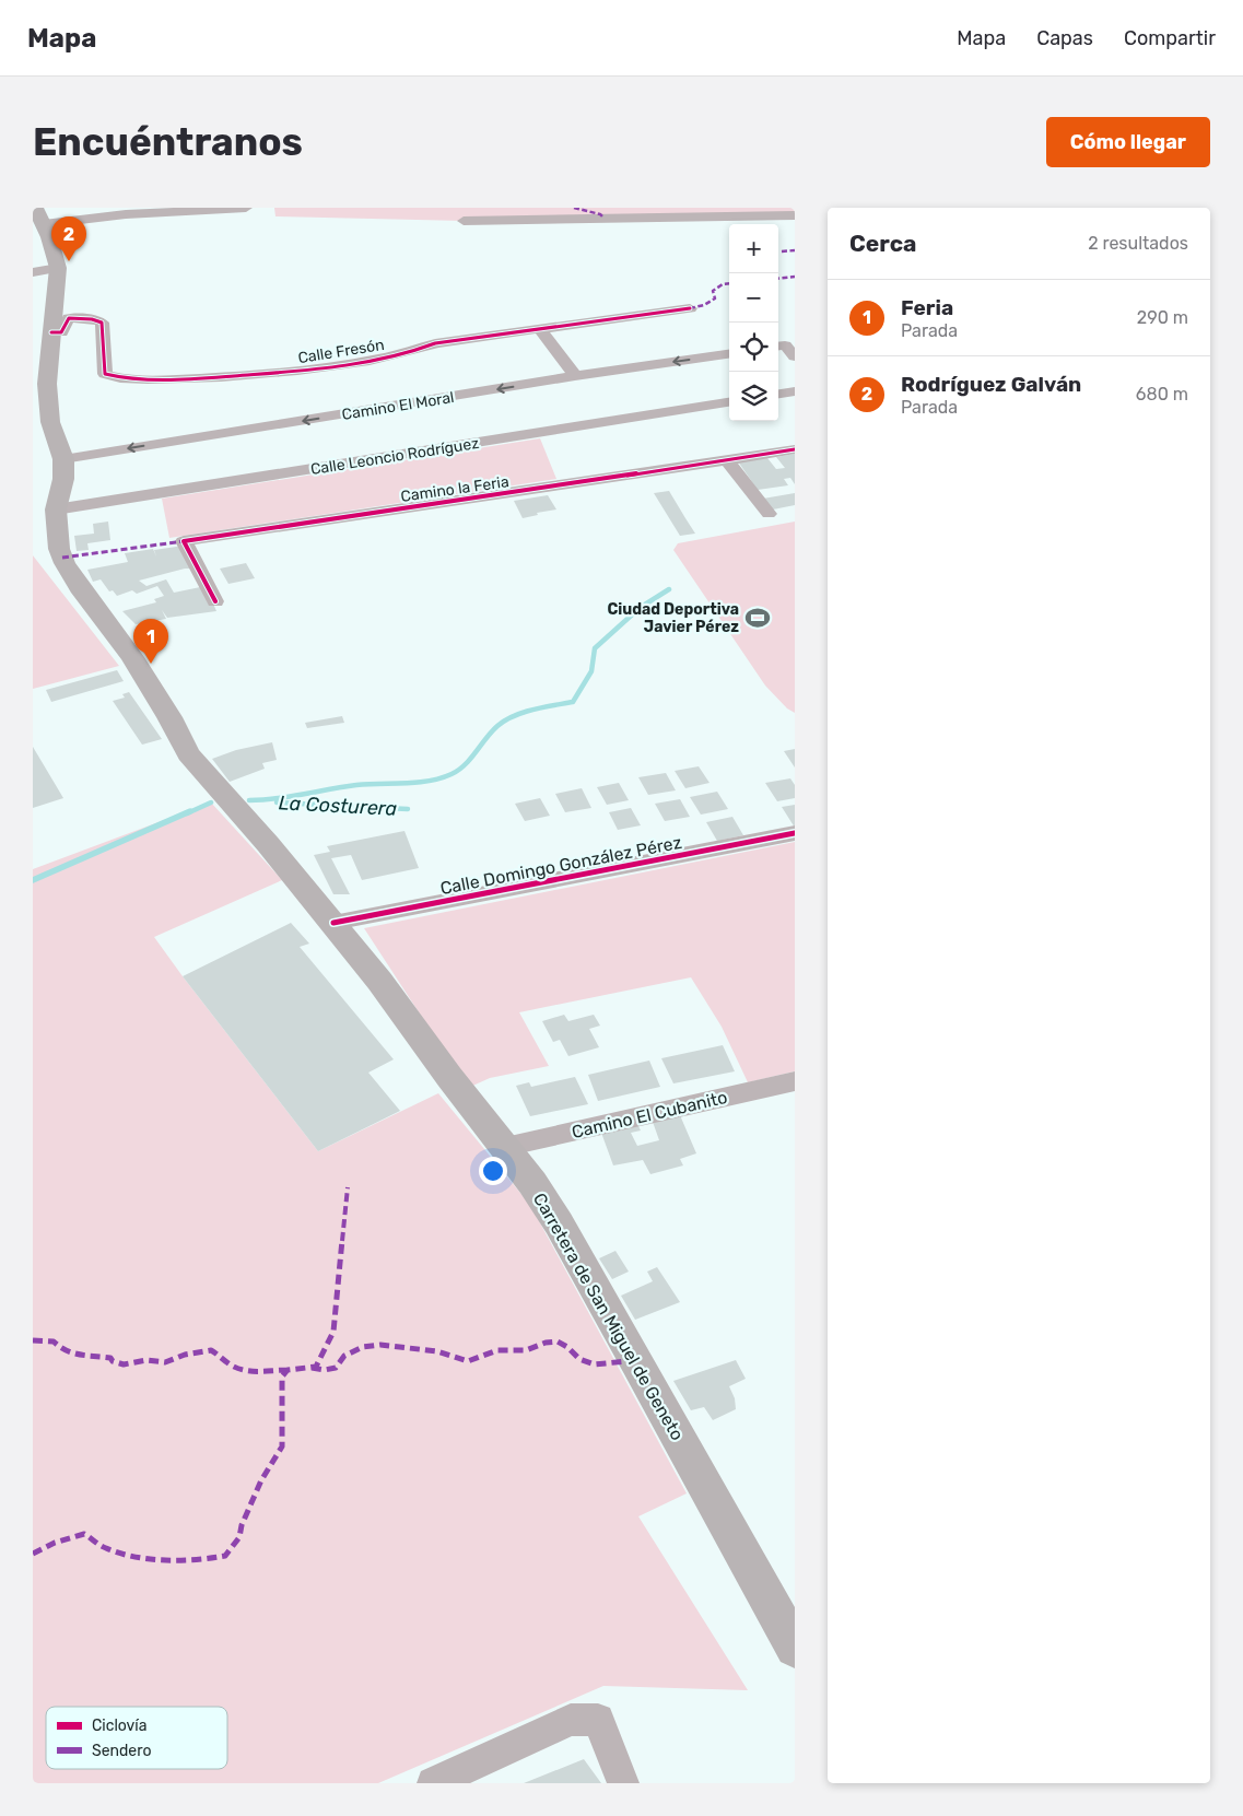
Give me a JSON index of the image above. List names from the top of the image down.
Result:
{
  "streets": {
    "main road": ["Carretera de San Miguel de Geneto"],
    "street": [
      "Calle Fresón",
      "Camino El Moral",
      "Calle Leoncio Rodríguez",
      "Camino la Feria",
      "Calle Domingo González Pérez",
      "Camino El Cubanito"
    ]
  },
  "crossings": [
    ["Calle Fresón", "Carretera de San Miguel de Geneto"],
    ["Camino El Moral", "Carretera de San Miguel de Geneto"],
    ["Calle Leoncio Rodríguez", "Carretera de San Miguel de Geneto"],
    ["Calle Domingo González Pérez", "Carretera de San Miguel de Geneto"],
    ["Camino El Cubanito", "Carretera de San Miguel de Geneto"]
  ],
  "water": ["La Costurera"],
  "places": {
    "sports": ["Ciudad Deportiva Javier Pérez"]
  },
  "legend": ["Ciclovía", "Sendero"],
  "page": {
    "header": "Mapa",
    "nav": ["Mapa", "Capas", "Compartir"],
    "buttons": "Cómo llegar",
    "title": "Encuéntranos",
    "heading": ["Cerca", "2 resultados"],
    "pins": ["2", "1"],
    "map_buttons": ["+", "−"],
    "list": [
      {
        "mark": "1",
        "name": "Feria",
        "note": "Parada",
        "value": "290 m"
      },
      {
        "mark": "2",
        "name": "Rodríguez Galván",
        "note": "Parada",
        "value": "680 m"
      }
    ]
  }
}
